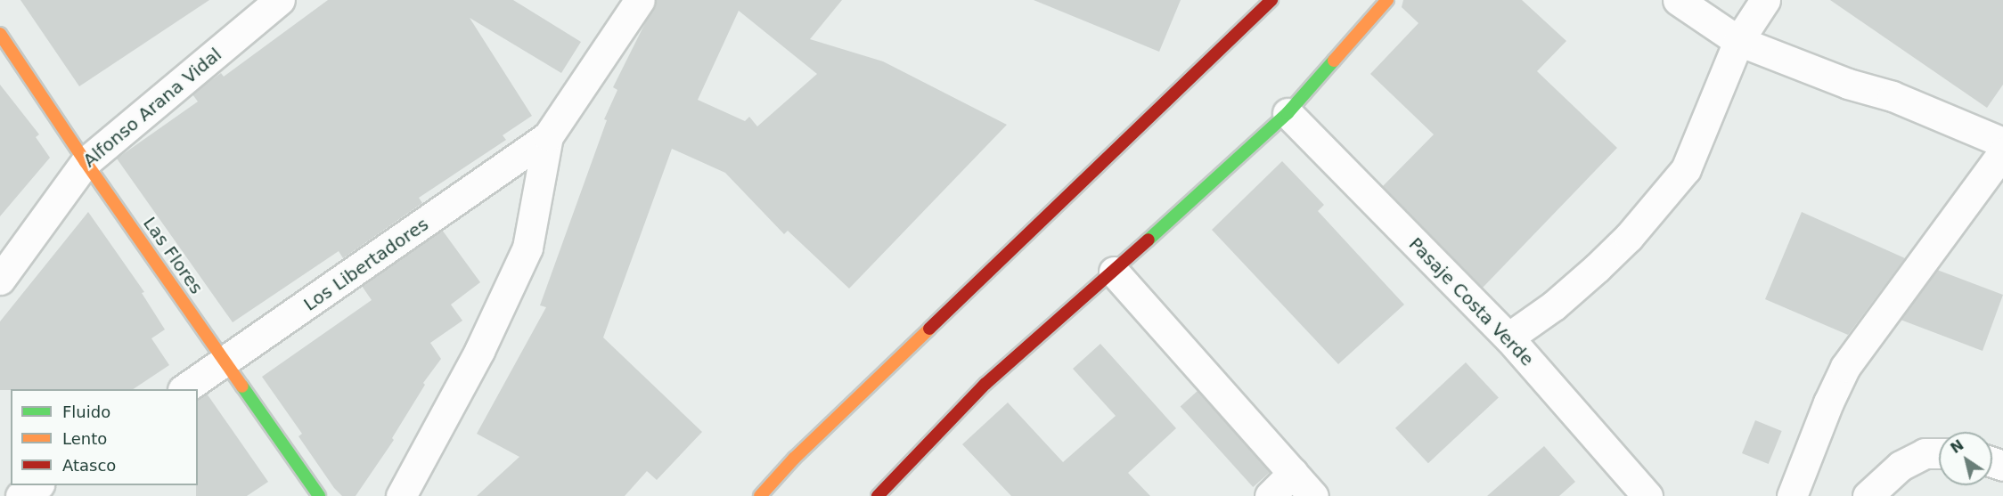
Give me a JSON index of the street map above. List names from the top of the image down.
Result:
{
  "streets": {
    "main road": ["Las Flores"],
    "street": ["Alfonso Arana Vidal", "Los Libertadores", "Pasaje Costa Verde"]
  },
  "crossings": [
    ["Alfonso Arana Vidal", "Las Flores"],
    ["Las Flores", "Los Libertadores"]
  ],
  "legend": ["Fluido", "Lento", "Atasco"],
  "north": "top left"
}
